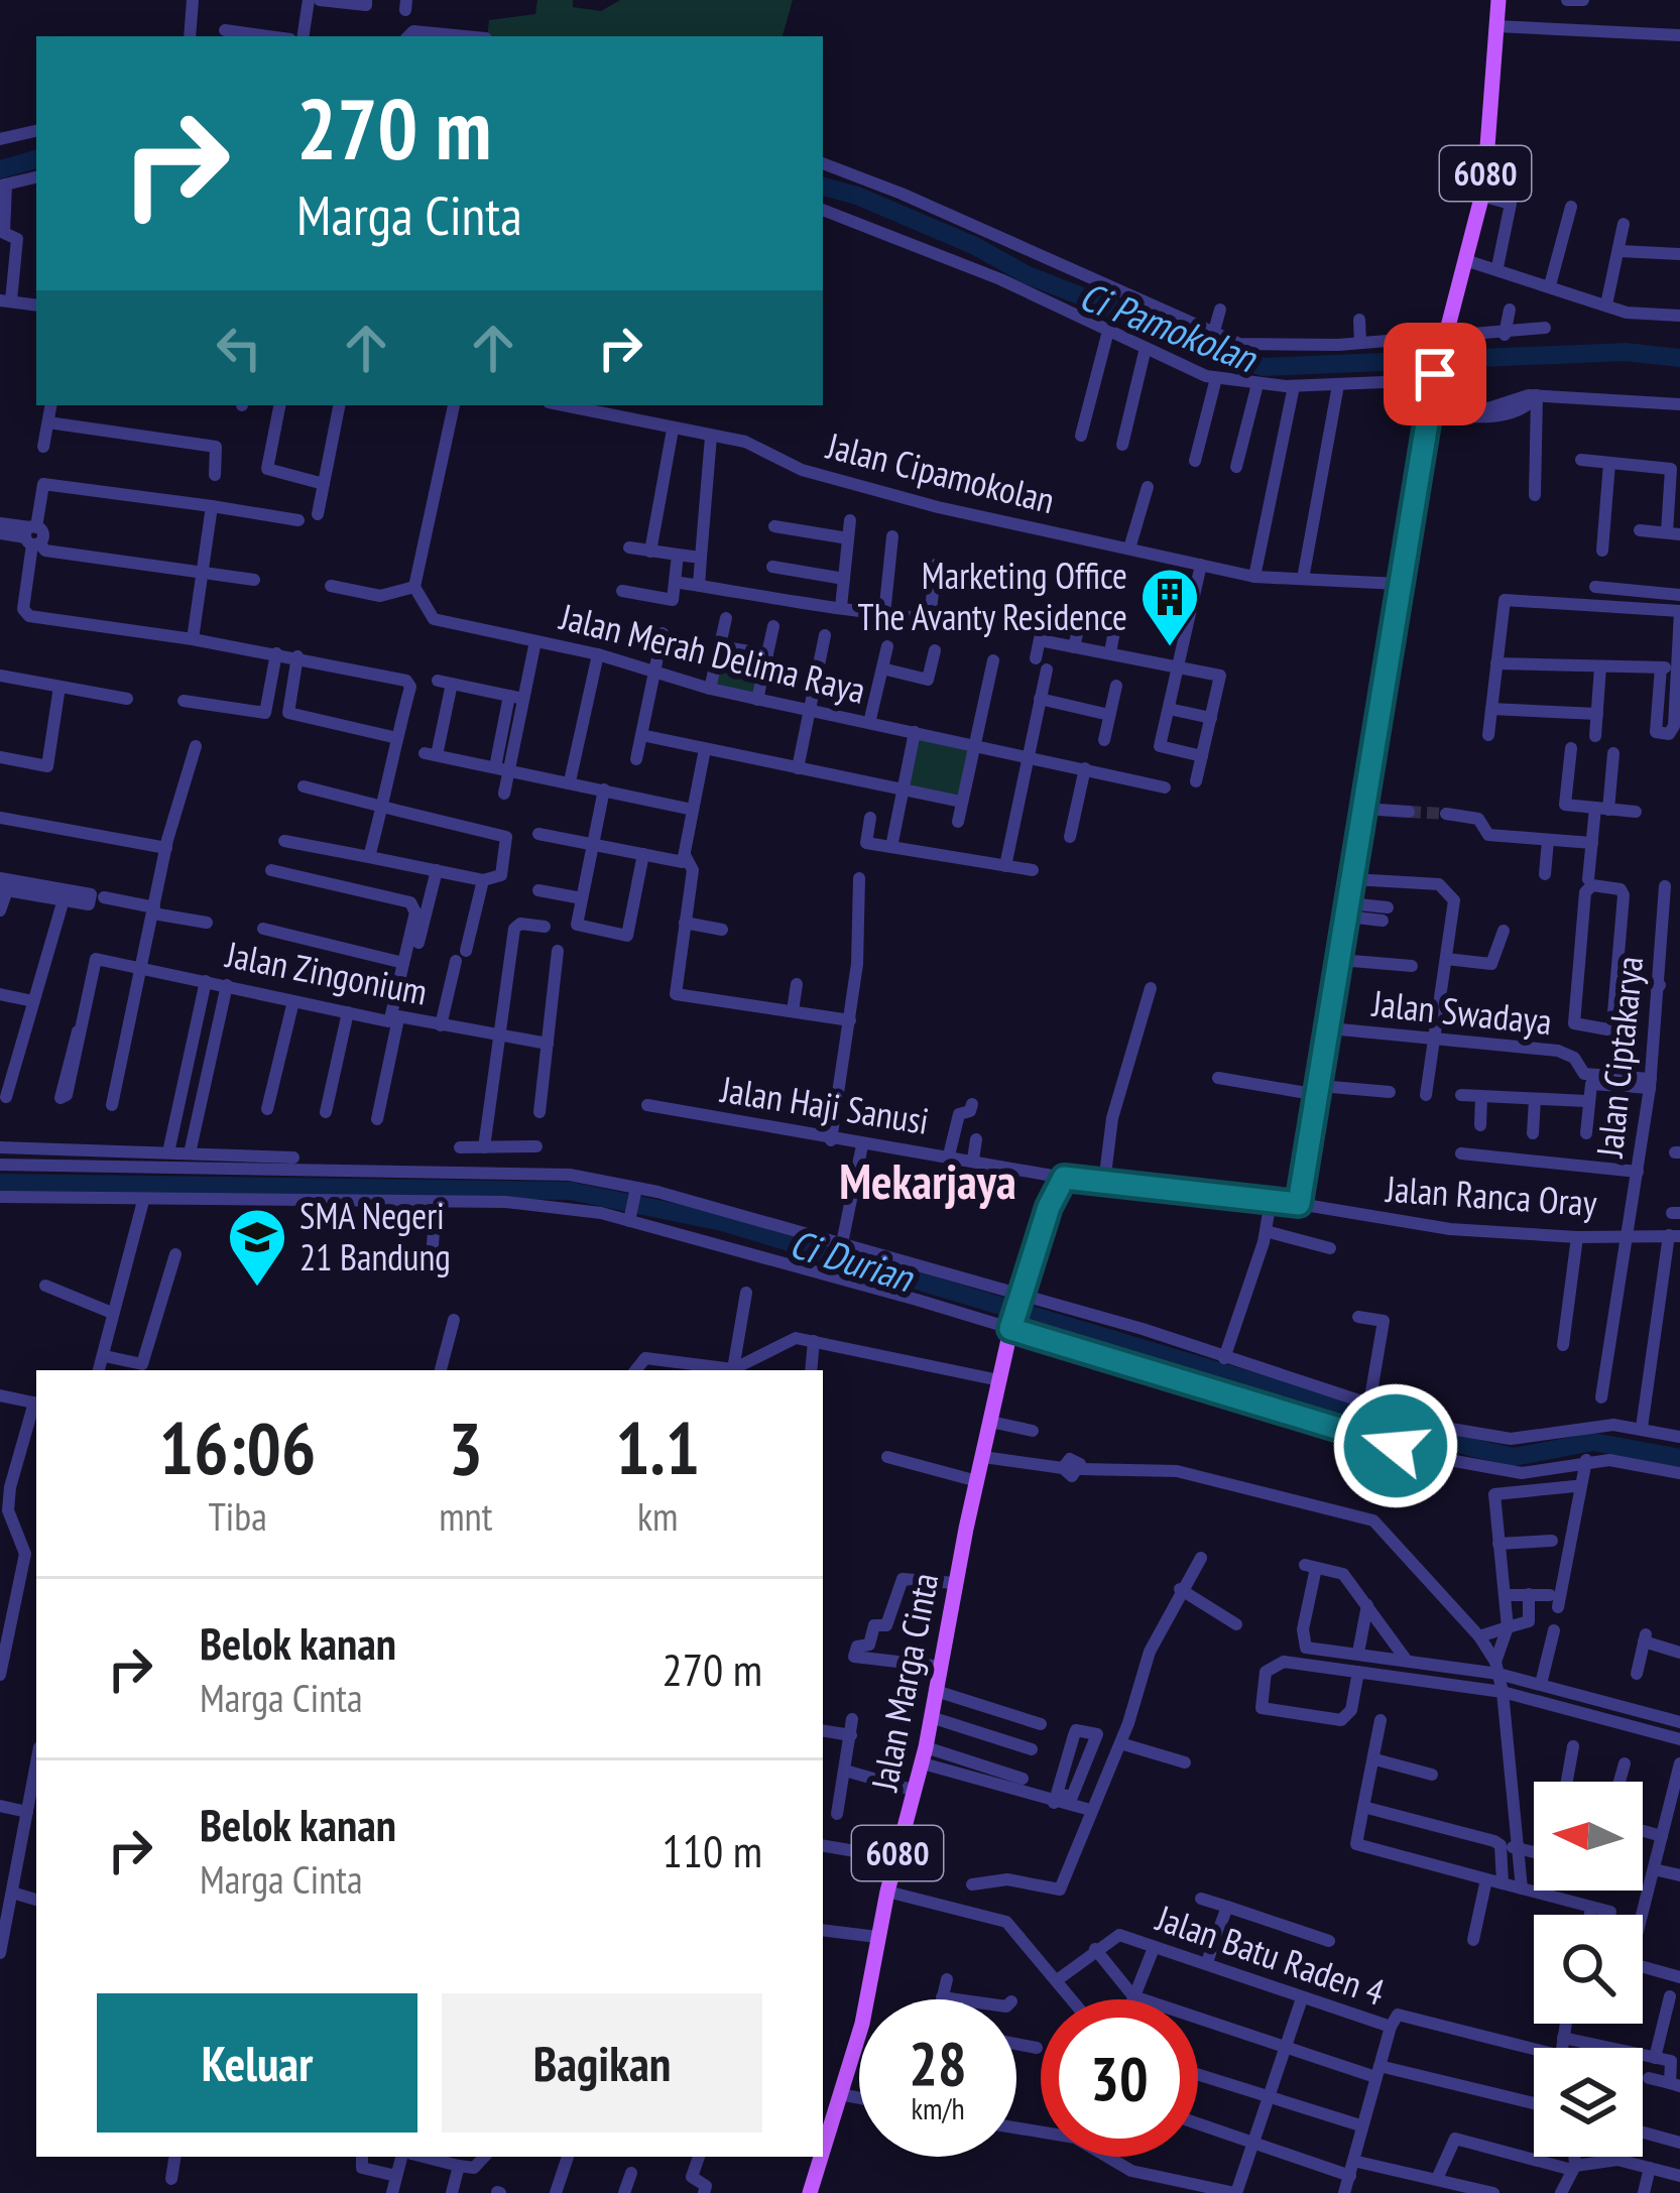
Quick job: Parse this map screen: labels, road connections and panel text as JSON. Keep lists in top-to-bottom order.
{
  "streets": {
    "main road": ["6080", "Jalan Marga Cinta"],
    "street": [
      "Jalan Cipamokolan",
      "Jalan Merah Delima Raya",
      "Jalan Zingonium",
      "Jalan Swadaya",
      "Jalan Ciptakarya",
      "Jalan Haji Sanusi",
      "Jalan Ranca Oray",
      "Jalan Batu Raden 4"
    ]
  },
  "crossings": [
    ["6080", "Jalan Cipamokolan"],
    ["6080", "Jalan Swadaya"],
    ["6080", "Jalan Haji Sanusi"],
    ["6080", "Jalan Ranca Oray"],
    ["6080", "Jalan Marga Cinta"],
    ["Jalan Swadaya", "Jalan Ciptakarya"],
    ["Jalan Ciptakarya", "Jalan Ranca Oray"]
  ],
  "districts": ["Mekarjaya"],
  "water": ["Ci Pamokolan", "Ci Durian"],
  "places": {
    "building": ["Marketing Office The Avanty Residence"],
    "school or university": ["SMA Negeri 21 Bandung"]
  },
  "north": "left",
  "page": {
    "turn": ["270 m", "Marga Cinta"],
    "eta": [
      "16:06",
      "Tiba",
      "3",
      "mnt",
      "1.1",
      "km"
    ],
    "list": [
      {
        "name": "Belok kanan",
        "note": "Marga Cinta",
        "value": "270 m"
      },
      {
        "name": "Belok kanan",
        "note": "Marga Cinta",
        "value": "110 m"
      }
    ],
    "buttons": ["Keluar", "Bagikan"],
    "speed": "28 km/h",
    "limit": "30"
  }
}
